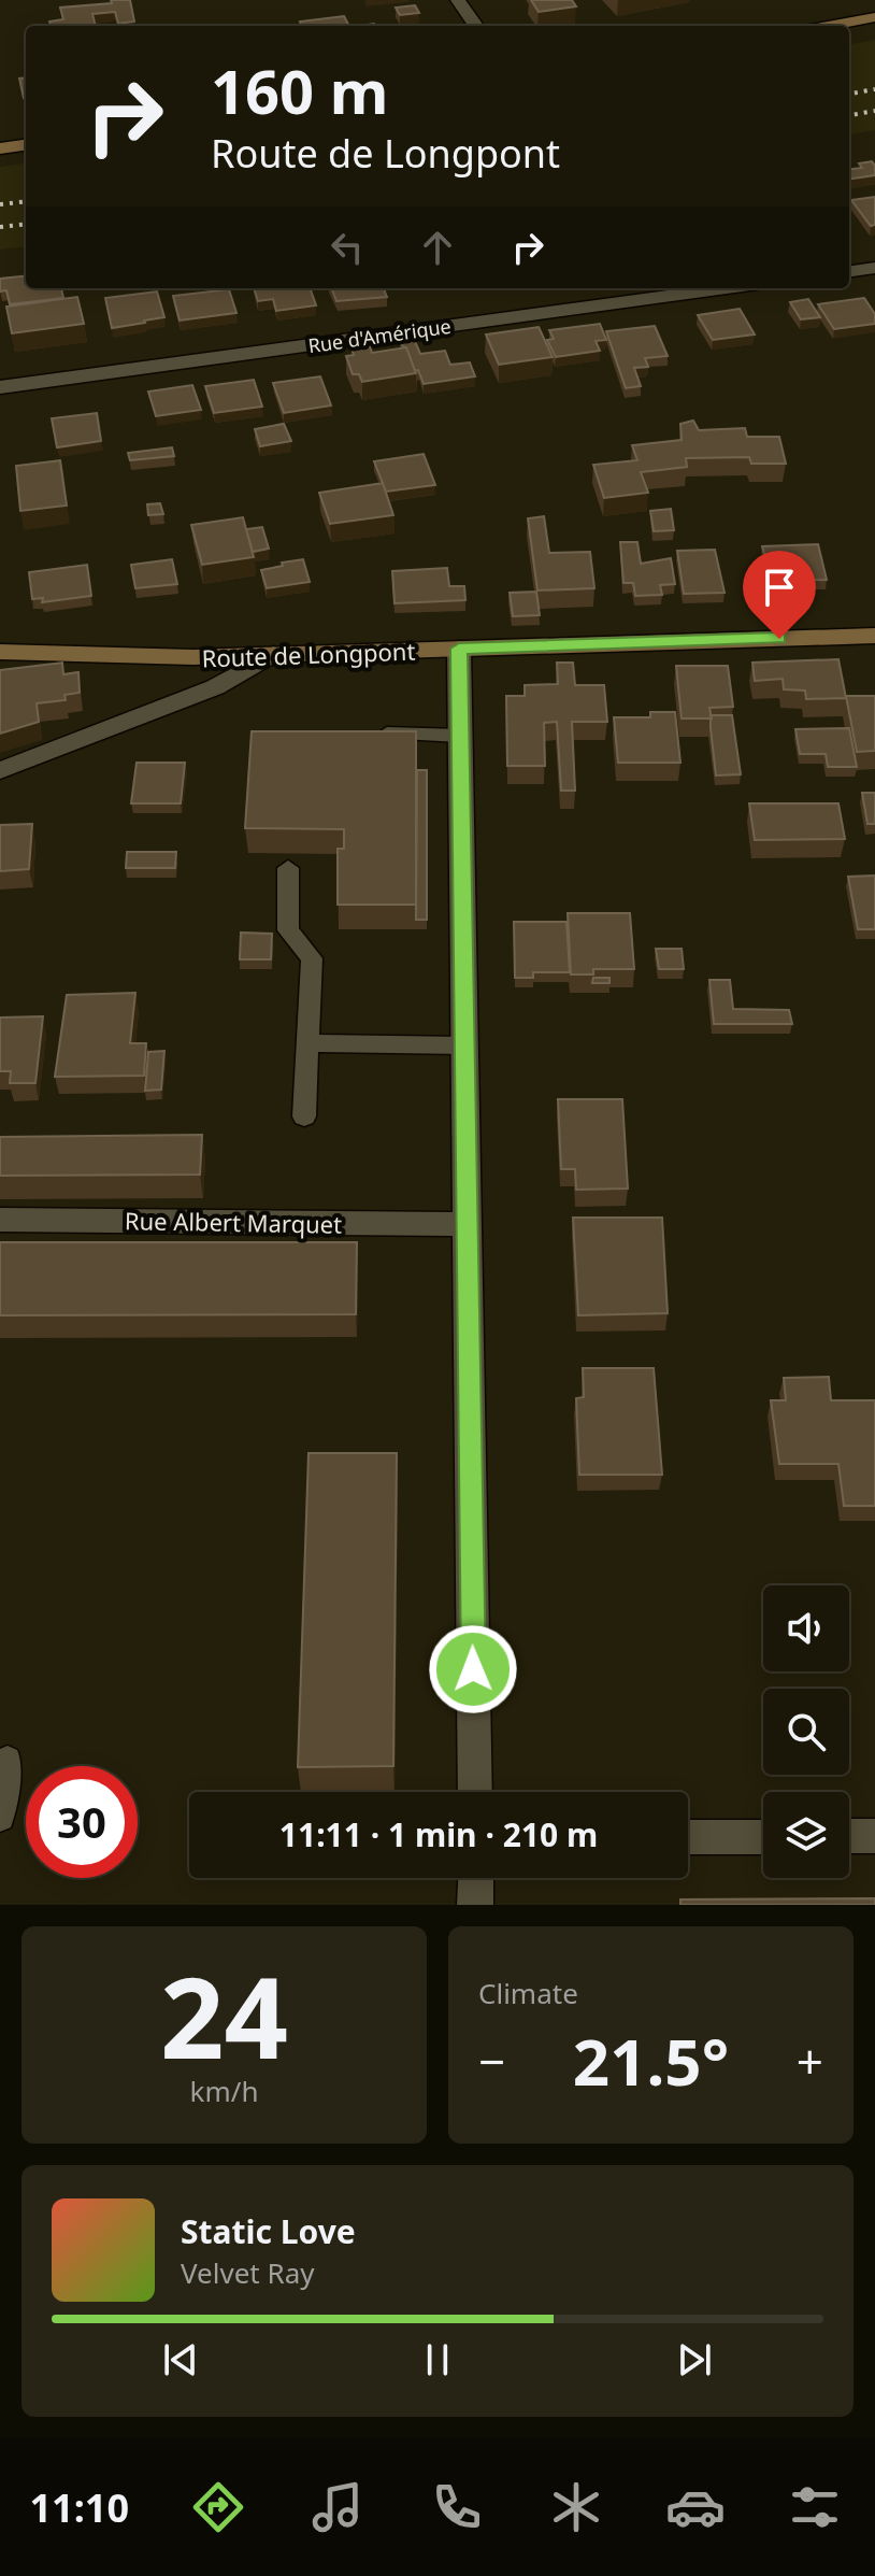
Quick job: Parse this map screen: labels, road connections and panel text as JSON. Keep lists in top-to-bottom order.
{
  "streets": {
    "main road": ["Route de Longpont"],
    "street": ["Rue d'Amérique", "Rue Albert Marquet"]
  },
  "page": {
    "turn": ["160 m", "Route de Longpont"],
    "limit": "30",
    "trip": "11:11 · 1 min · 210 m",
    "tile": [
      ["24", "km/h"],
      "Climate"
    ],
    "heat": ["−", "21.5°", "+"],
    "song": ["Static Love", "Velvet Ray"],
    "tabs": "11:10"
  }
}
